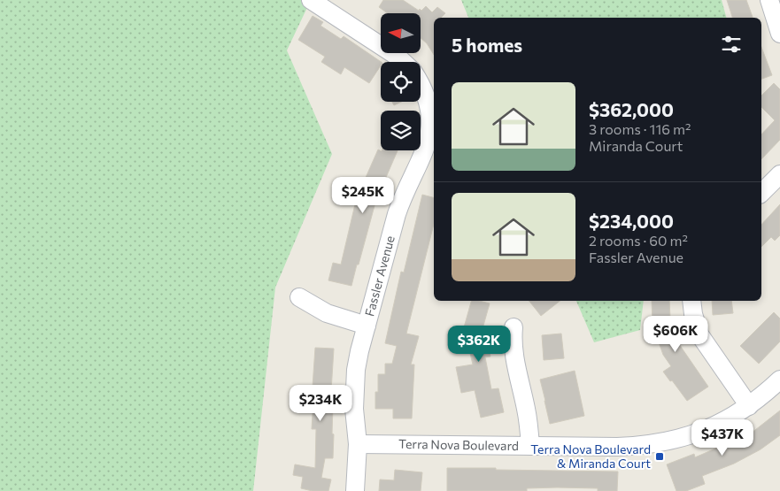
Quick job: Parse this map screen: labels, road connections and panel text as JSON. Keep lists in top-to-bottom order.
{
  "streets": {
    "street": ["Fassler Avenue", "Terra Nova Boulevard"]
  },
  "crossings": [
    ["Fassler Avenue", "Terra Nova Boulevard"]
  ],
  "places": {
    "transit": ["Terra Nova Boulevard & Miranda Court"]
  },
  "north": "left",
  "page": {
    "heading": "5 homes",
    "list": [
      {
        "name": "$362,000",
        "note": "3 rooms · 116 m² · Miranda Court"
      },
      {
        "name": "$234,000",
        "note": "2 rooms · 60 m² · Fassler Avenue"
      }
    ],
    "price": [
      "$245K",
      "$606K",
      "$362K",
      "$234K",
      "$437K"
    ]
  }
}
